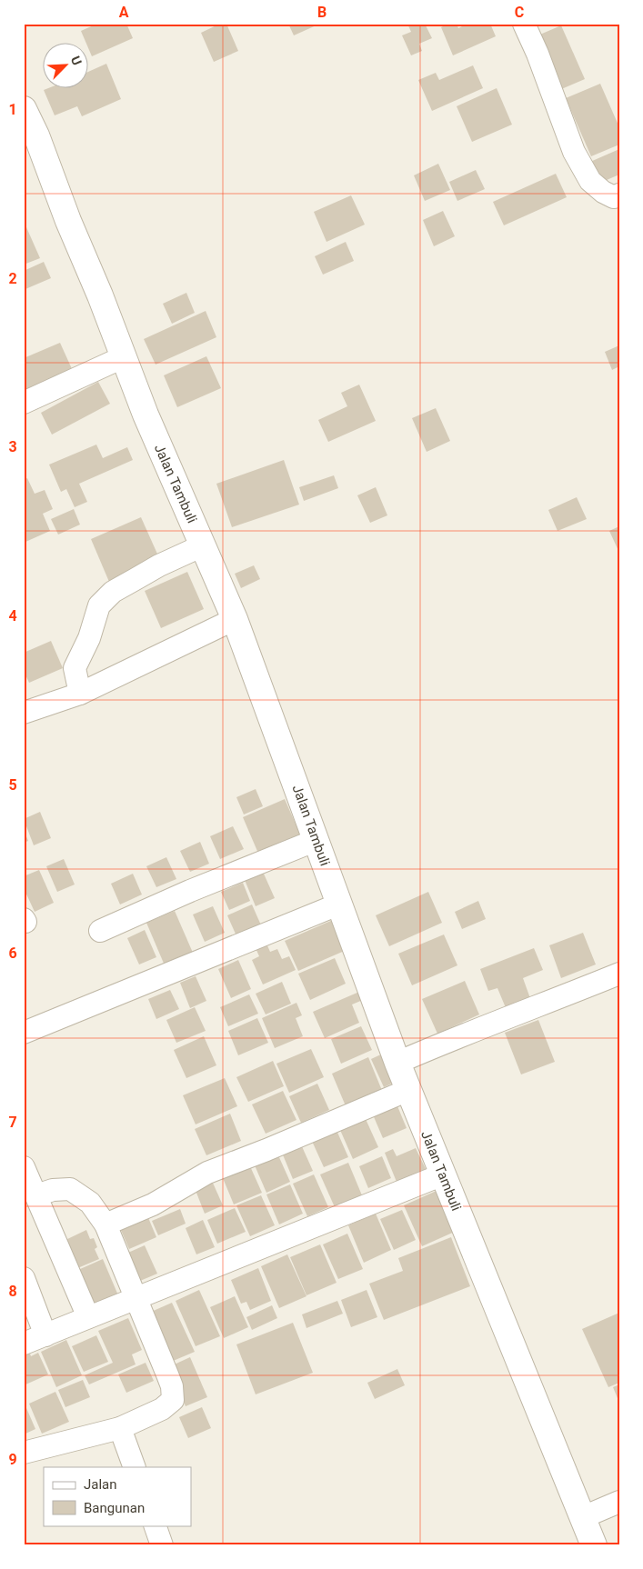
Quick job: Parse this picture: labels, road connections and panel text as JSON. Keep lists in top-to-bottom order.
{
  "streets": {
    "street": ["Jalan Tambuli"]
  },
  "legend": ["Jalan", "Bangunan"],
  "north": "top right",
  "grid": {
    "columns": ["A", "B", "C"],
    "rows": [
      "1",
      "2",
      "3",
      "4",
      "5",
      "6",
      "7",
      "8",
      "9"
    ]
  }
}
